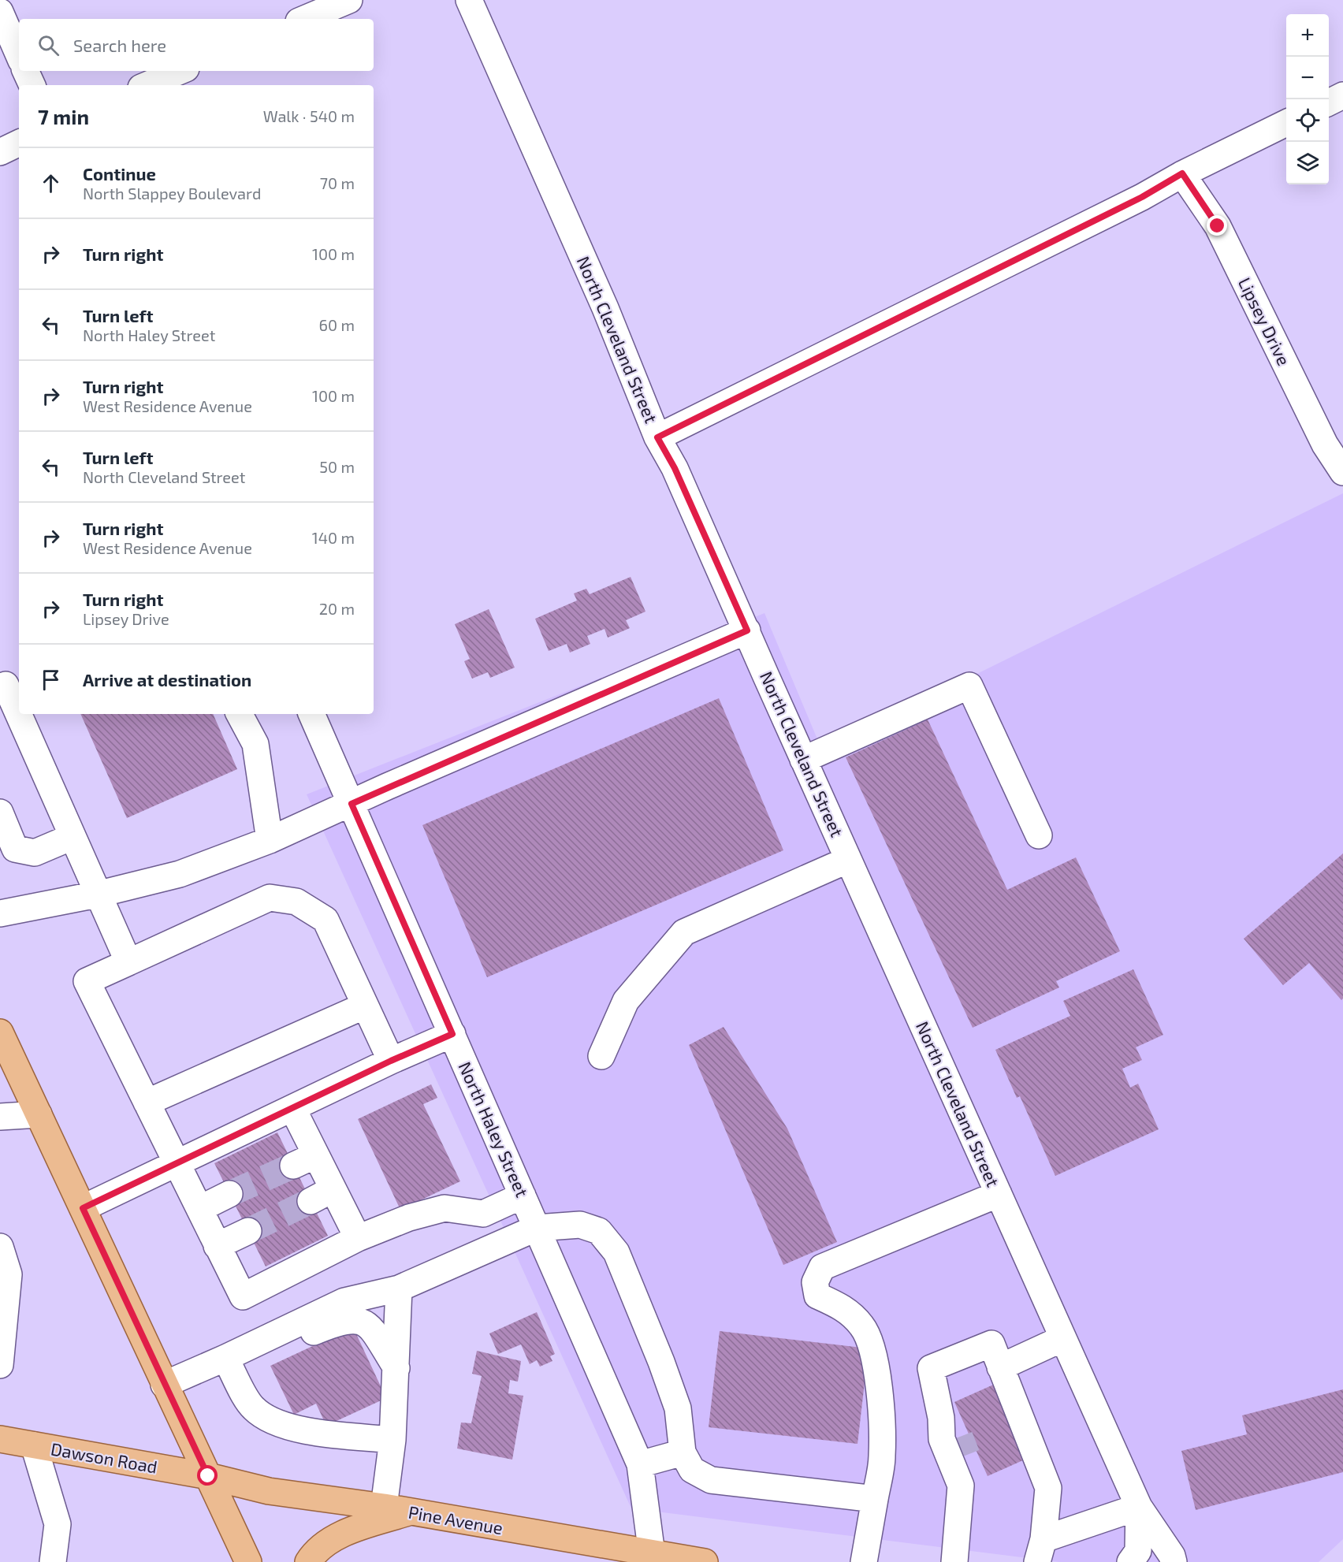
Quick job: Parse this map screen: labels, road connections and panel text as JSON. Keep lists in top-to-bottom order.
{
  "streets": {
    "main road": ["Dawson Road", "Pine Avenue"],
    "street": ["Lipsey Drive", "North Cleveland Street", "North Haley Street"]
  },
  "crossings": [
    ["North Haley Street", "Pine Avenue"],
    ["Dawson Road", "Pine Avenue"]
  ],
  "page": {
    "map_buttons": ["+", "−"],
    "search": "Search here",
    "heading": ["7 min", "Walk · 540 m"],
    "list": [
      ["Continue", "North Slappey Boulevard", "70 m"],
      ["Turn right", "100 m"],
      ["Turn left", "North Haley Street", "60 m"],
      ["Turn right", "West Residence Avenue", "100 m"],
      ["Turn left", "North Cleveland Street", "50 m"],
      ["Turn right", "West Residence Avenue", "140 m"],
      ["Turn right", "Lipsey Drive", "20 m"],
      "Arrive at destination"
    ]
  }
}
